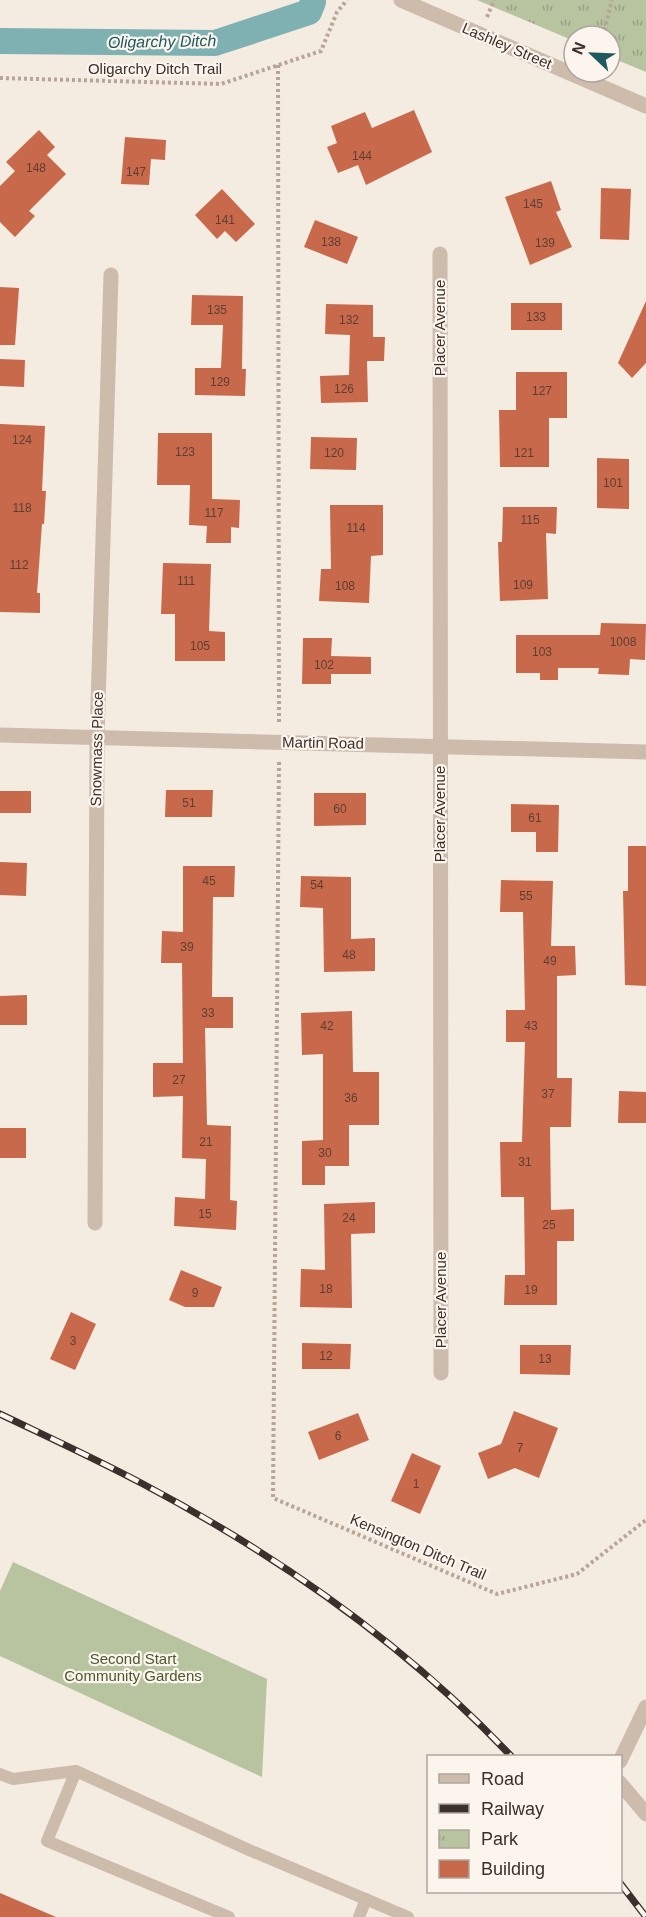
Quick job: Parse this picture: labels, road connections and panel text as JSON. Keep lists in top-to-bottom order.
{
  "streets": {
    "street": [
      "Lashley Street",
      "Placer Avenue",
      "Martin Road",
      "Snowmass Place"
    ],
    "path": ["Oligarchy Ditch Trail", "Kensington Ditch Trail"]
  },
  "crossings": [
    ["Placer Avenue", "Martin Road"],
    ["Martin Road", "Snowmass Place"],
    ["Martin Road", "Kensington Ditch Trail"]
  ],
  "water": ["Oligarchy Ditch"],
  "parks": ["Second Start Community Gardens"],
  "house_numbers": [
    "144",
    "148",
    "147",
    "145",
    "141",
    "138",
    "139",
    "135",
    "133",
    "132",
    "129",
    "126",
    "127",
    "124",
    "123",
    "120",
    "121",
    "101",
    "118",
    "117",
    "115",
    "114",
    "112",
    "111",
    "109",
    "108",
    "1008",
    "105",
    "103",
    "102",
    "51",
    "60",
    "61",
    "45",
    "54",
    "55",
    "39",
    "48",
    "49",
    "33",
    "42",
    "43",
    "27",
    "37",
    "36",
    "21",
    "30",
    "31",
    "15",
    "24",
    "25",
    "18",
    "19",
    "9",
    "3",
    "12",
    "13",
    "6",
    "7",
    "1"
  ],
  "legend": [
    "Road",
    "Railway",
    "Park",
    "Building"
  ],
  "north": "top left"
}
